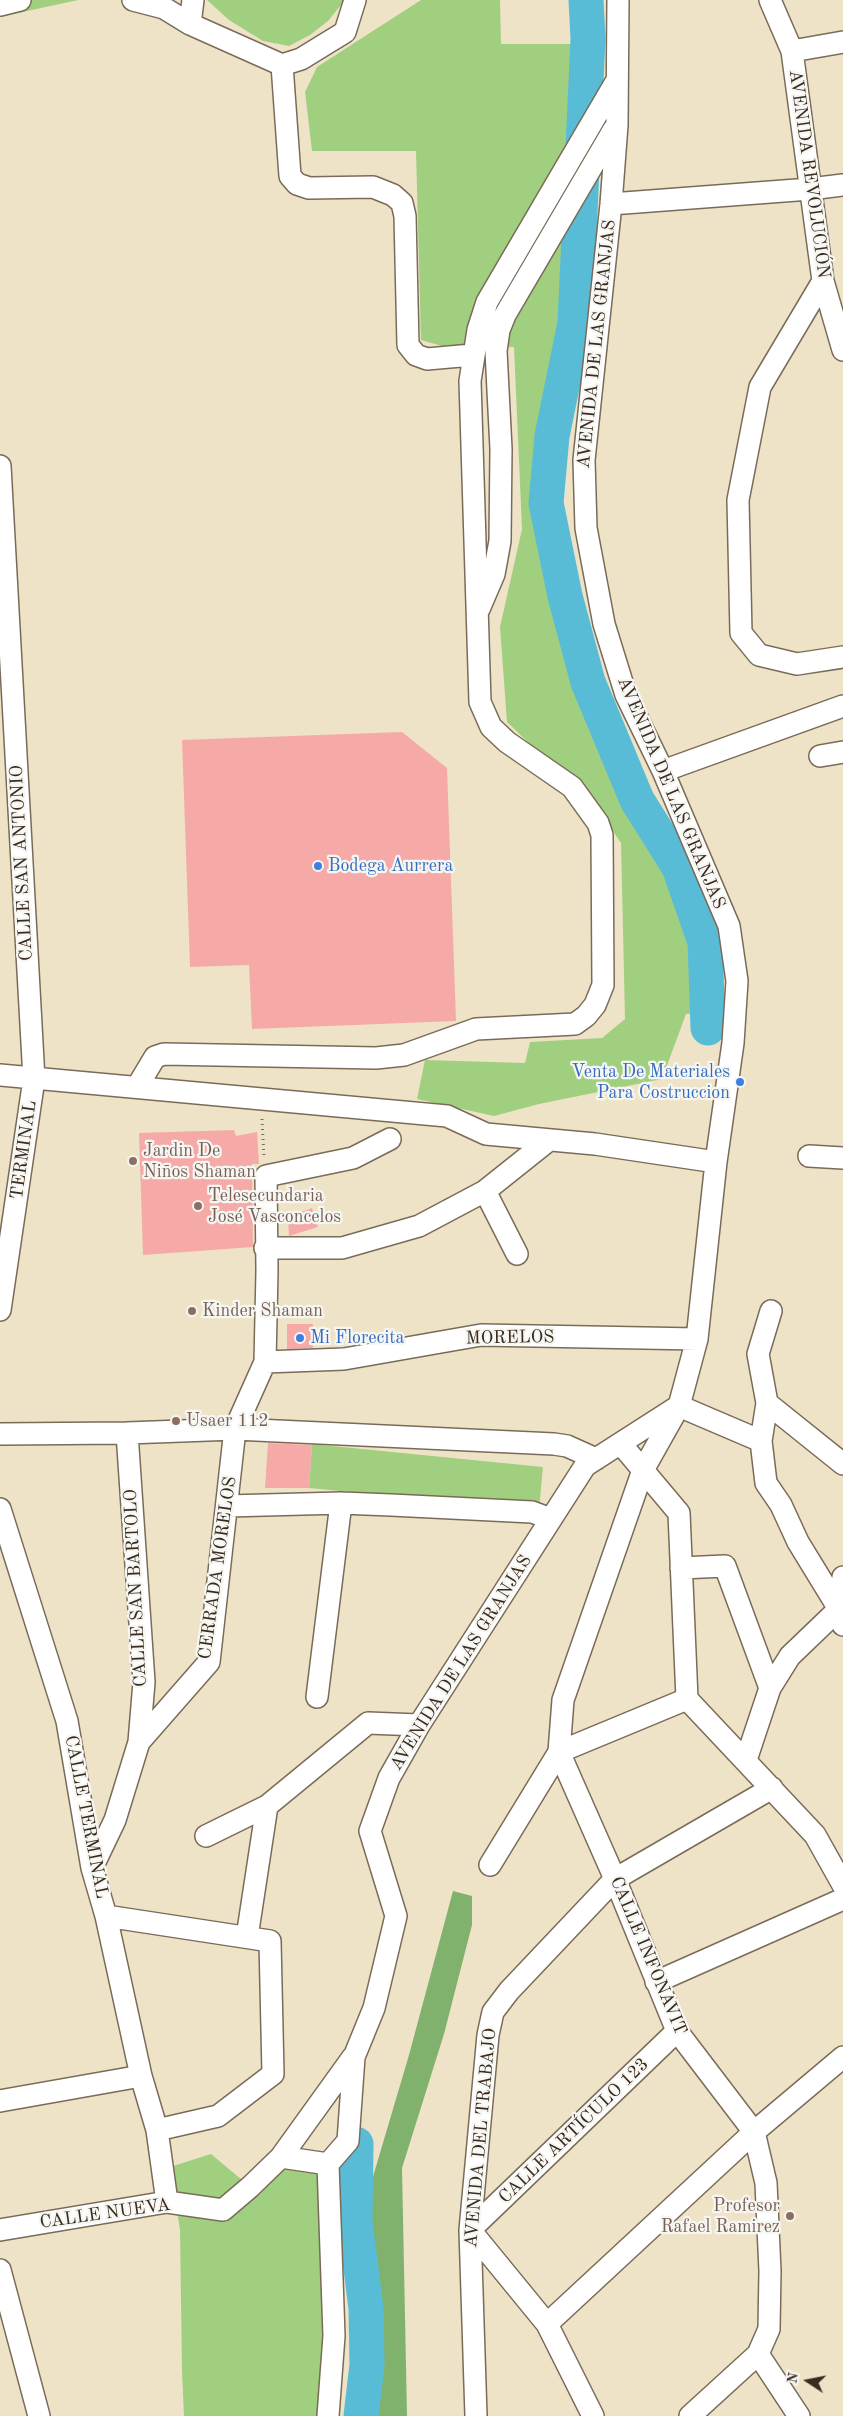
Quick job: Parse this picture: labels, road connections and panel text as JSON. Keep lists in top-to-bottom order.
{
  "streets": {
    "street": [
      "AVENIDA REVOLUCIÓN",
      "AVENIDA DE LAS GRANJAS",
      "CALLE SAN ANTONIO",
      "TERMINAL",
      "MORELOS",
      "CERRADA MORELOS",
      "CALLE SAN BARTOLO",
      "CALLE TERMINAL",
      "CALLE INFONAVIT",
      "CALLE ARTÍCULO 123",
      "AVENIDA DEL TRABAJO",
      "CALLE NUEVA"
    ]
  },
  "crossings": [
    ["AVENIDA DE LAS GRANJAS", "MORELOS"],
    ["AVENIDA DE LAS GRANJAS", "CALLE INFONAVIT"],
    ["AVENIDA DE LAS GRANJAS", "CALLE NUEVA"],
    ["CALLE SAN ANTONIO", "TERMINAL"],
    ["MORELOS", "CERRADA MORELOS"],
    ["CERRADA MORELOS", "CALLE SAN BARTOLO"],
    ["CALLE INFONAVIT", "CALLE ARTÍCULO 123"],
    ["CALLE INFONAVIT", "AVENIDA DEL TRABAJO"],
    ["CALLE ARTÍCULO 123", "AVENIDA DEL TRABAJO"]
  ],
  "places": [
    "Bodega Aurrera",
    "Venta De Materiales Para Costruccion",
    "Jardin De Niños Shaman",
    "Telesecundaria José Vasconcelos",
    "Kinder Shaman",
    "Mi Florecita",
    "Usaer 112",
    "Profesor Rafael Ramirez"
  ],
  "north": "left"
}
